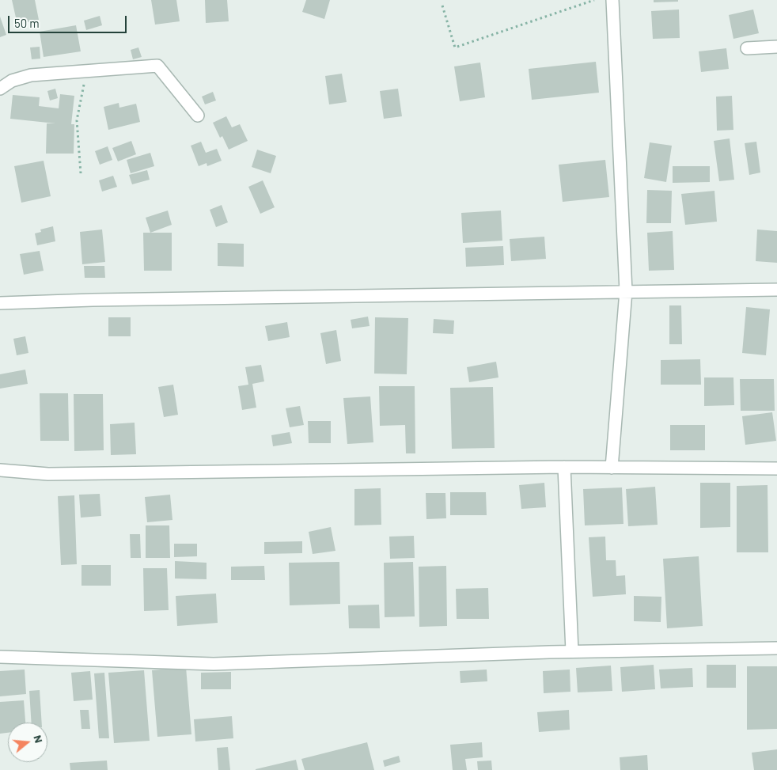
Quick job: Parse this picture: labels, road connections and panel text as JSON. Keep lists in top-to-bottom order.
{
  "scale_bar": "50 m",
  "north": "right"
}
